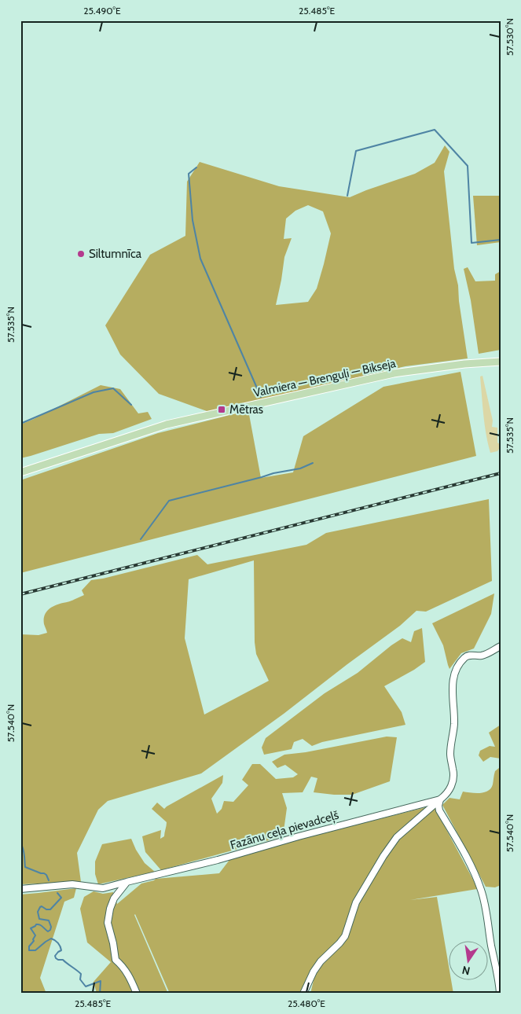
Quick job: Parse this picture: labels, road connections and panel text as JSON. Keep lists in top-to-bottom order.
{
  "streets": {
    "main road": ["Valmiera — Brenguļi — Bikseja"],
    "street": ["Fazānu ceļa pievadceļš"]
  },
  "places": {
    "other": ["Siltumnīca"],
    "transit": ["Mētras"]
  },
  "north": "bottom",
  "coordinates": [
    "25.490°E",
    "25.485°E",
    "57.530°N",
    "57.535°N",
    "57.540°N",
    "25.480°E"
  ]
}
